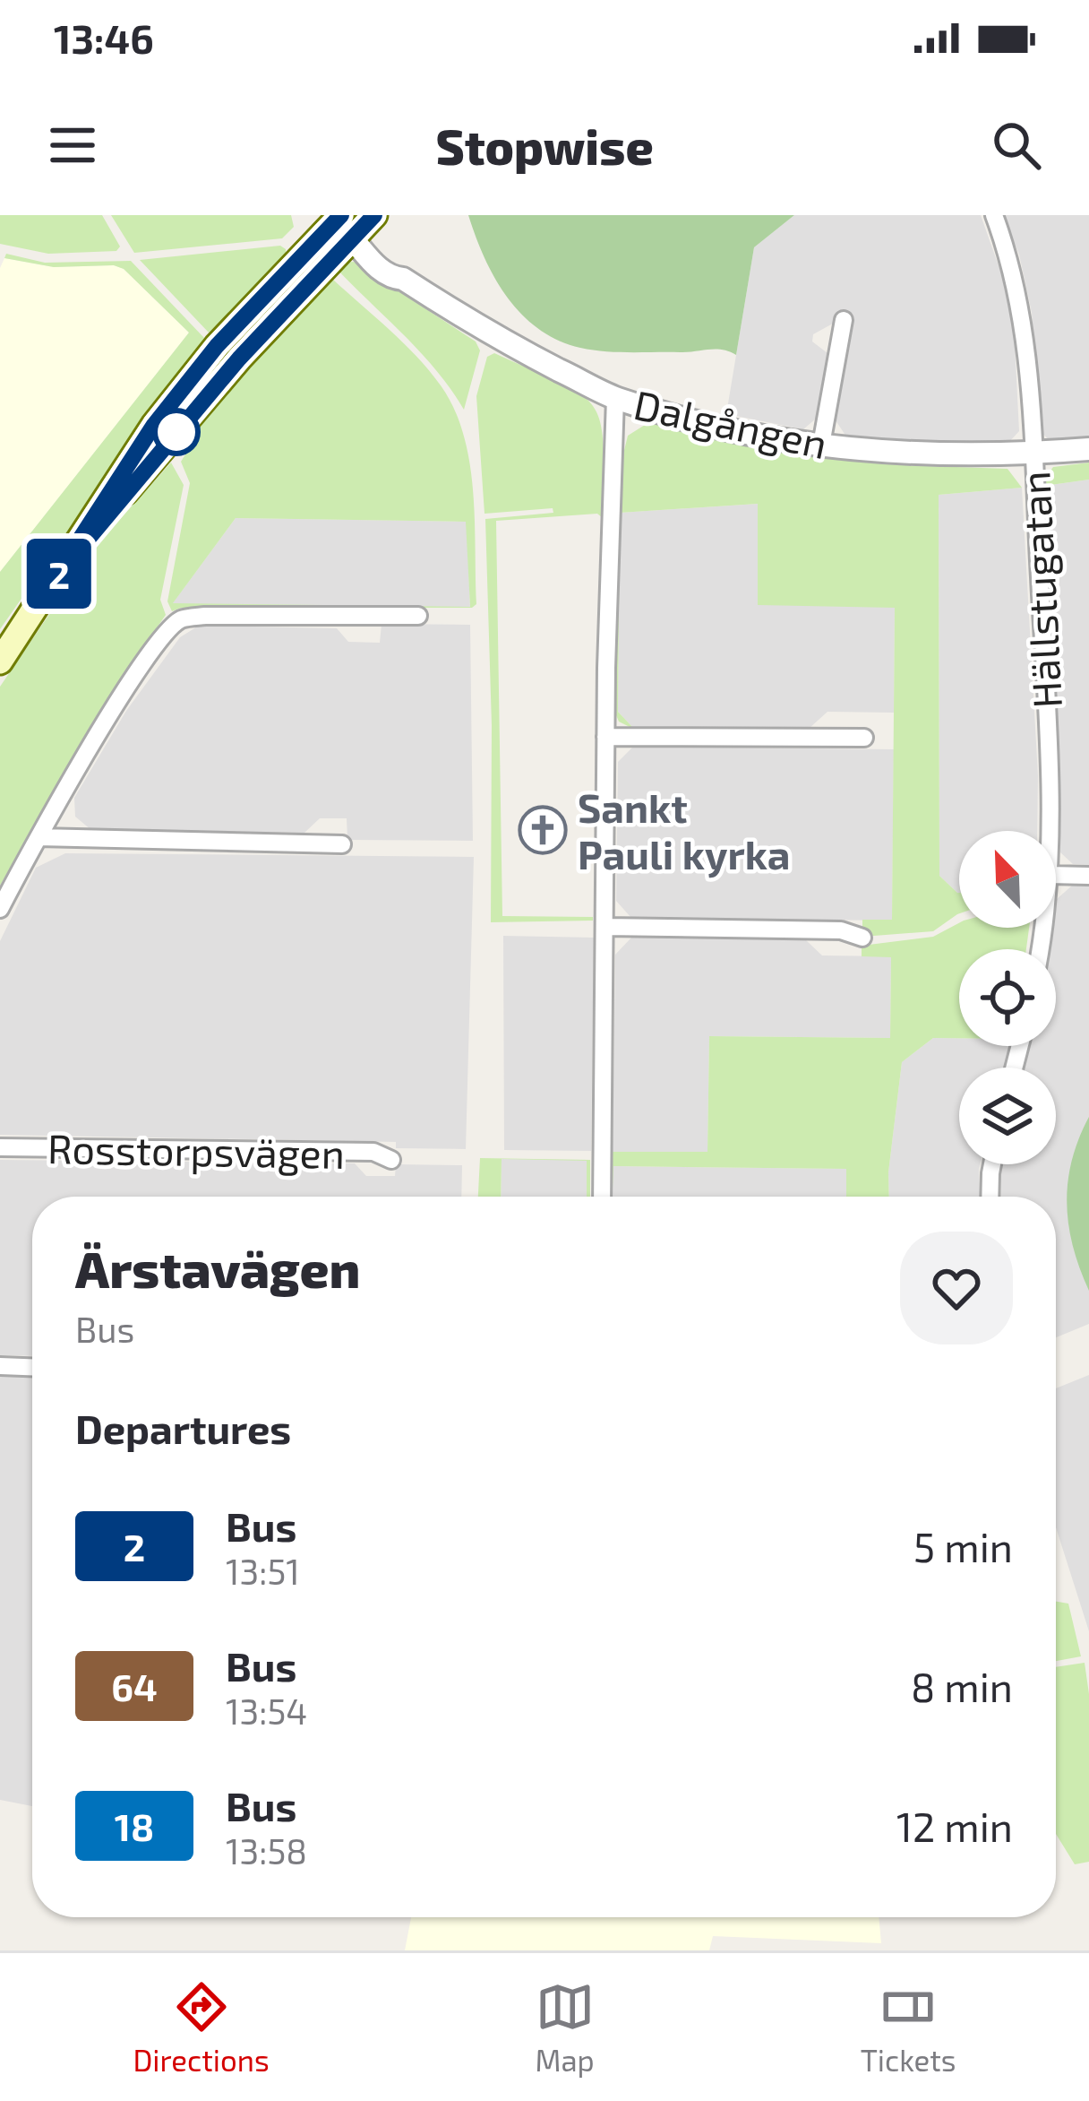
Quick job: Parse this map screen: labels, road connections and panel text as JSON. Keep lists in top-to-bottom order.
{
  "streets": {
    "street": ["Dalgången", "Hällstugatan", "Rosstorpsvägen"]
  },
  "crossings": [
    ["Dalgången", "Hällstugatan"]
  ],
  "places": {
    "church": ["Sankt Pauli kyrka"]
  },
  "lines": ["bus line 2"],
  "north": "top left",
  "page": {
    "status": "13:46",
    "header": "Stopwise",
    "on_map": "2",
    "heading": [
      ["Ärstavägen", "Bus"],
      "Departures"
    ],
    "list": [
      {
        "mark": "2",
        "name": "Bus",
        "note": "13:51",
        "value": "5 min"
      },
      {
        "mark": "64",
        "name": "Bus",
        "note": "13:54",
        "value": "8 min"
      },
      {
        "mark": "18",
        "name": "Bus",
        "note": "13:58",
        "value": "12 min"
      }
    ],
    "tabs": ["Directions", "Map", "Tickets"]
  }
}
